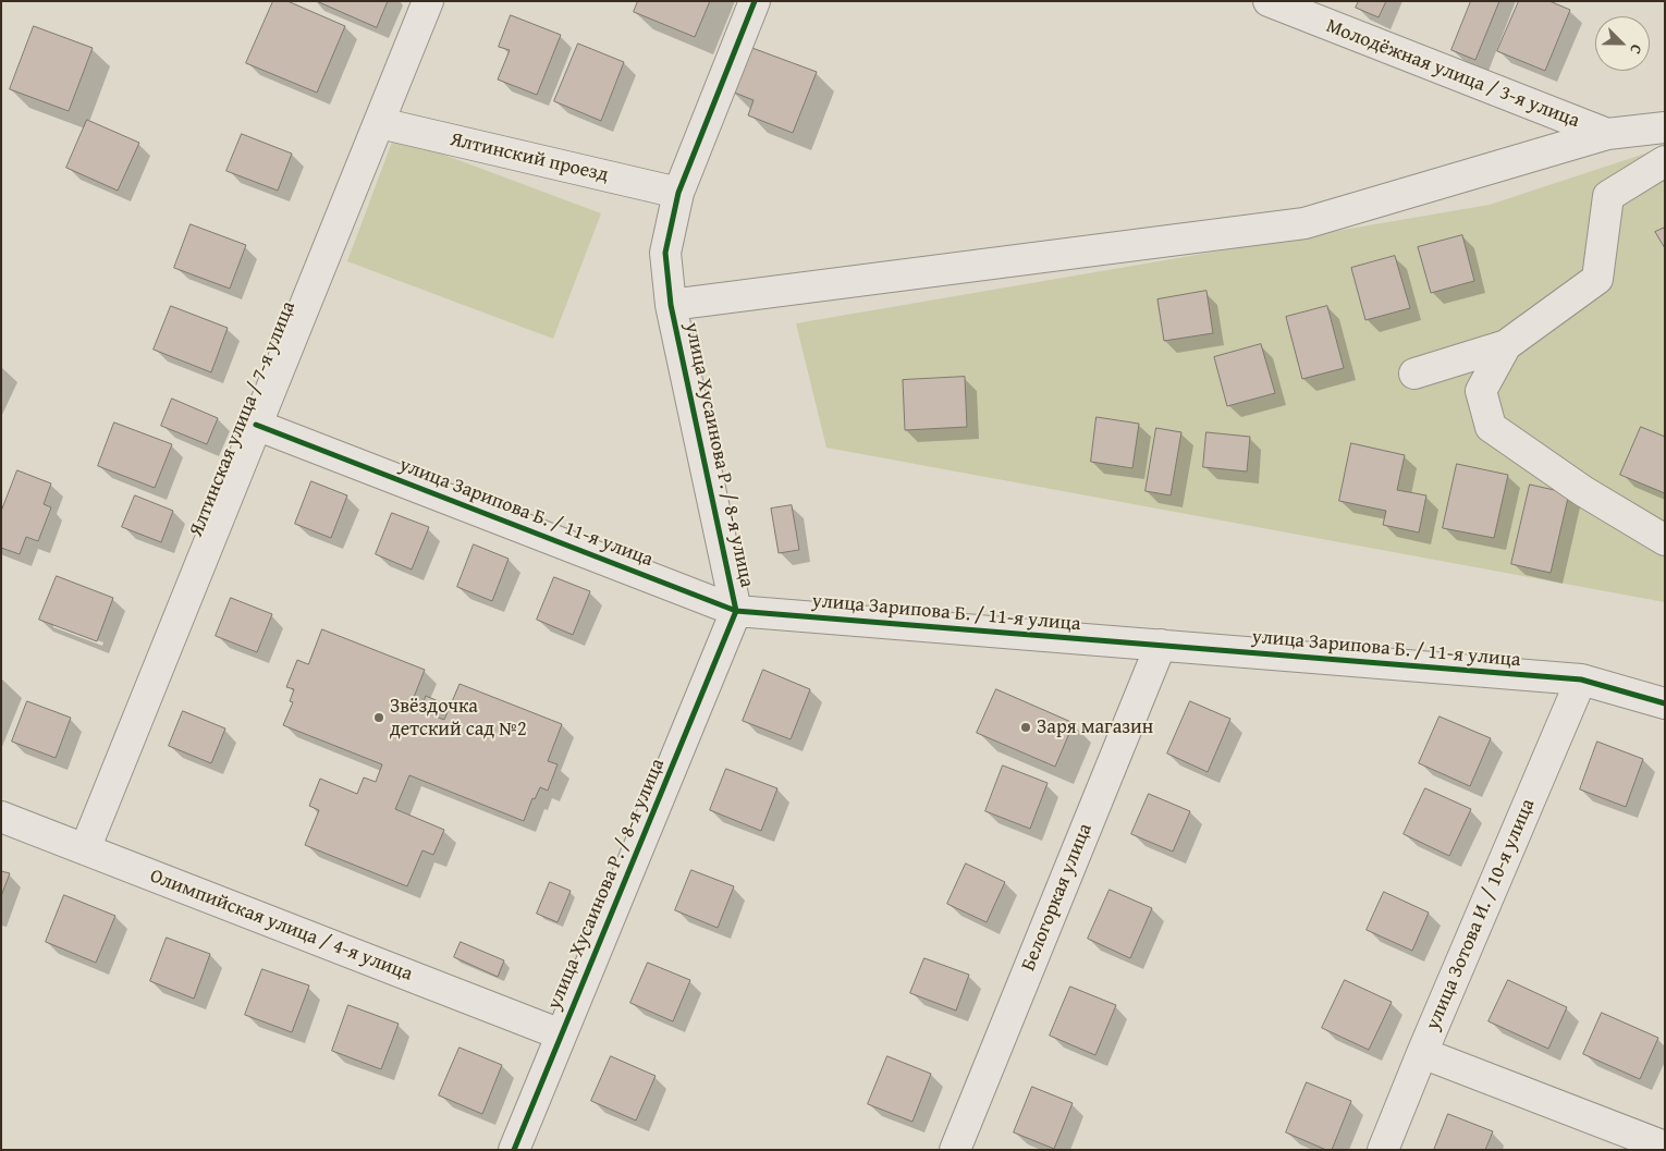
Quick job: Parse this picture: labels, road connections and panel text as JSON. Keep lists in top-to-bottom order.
{
  "streets": {
    "street": [
      "Молодёжная улица / 3-я улица",
      "Ялтинский проезд",
      "Ялтинская улица / 7-я улица",
      "улица Хусаинова Р. / 8-я улица",
      "улица Зарипова Б. / 11-я улица",
      "Белогоркая улица",
      "улица Зотова И. / 10-я улица",
      "Олимпийская улица / 4-я улица"
    ]
  },
  "crossings": [
    ["Ялтинский проезд", "Ялтинская улица / 7-я улица"],
    ["Ялтинский проезд", "улица Хусаинова Р. / 8-я улица"],
    ["Ялтинская улица / 7-я улица", "улица Зарипова Б. / 11-я улица"],
    ["Ялтинская улица / 7-я улица", "Олимпийская улица / 4-я улица"],
    ["улица Хусаинова Р. / 8-я улица", "улица Зарипова Б. / 11-я улица"],
    ["улица Хусаинова Р. / 8-я улица", "Олимпийская улица / 4-я улица"],
    ["улица Зарипова Б. / 11-я улица", "Белогоркая улица"],
    ["улица Зарипова Б. / 11-я улица", "улица Зотова И. / 10-я улица"]
  ],
  "places": ["Звёздочка детский сад №2", "Заря магазин"],
  "north": "bottom right"
}
